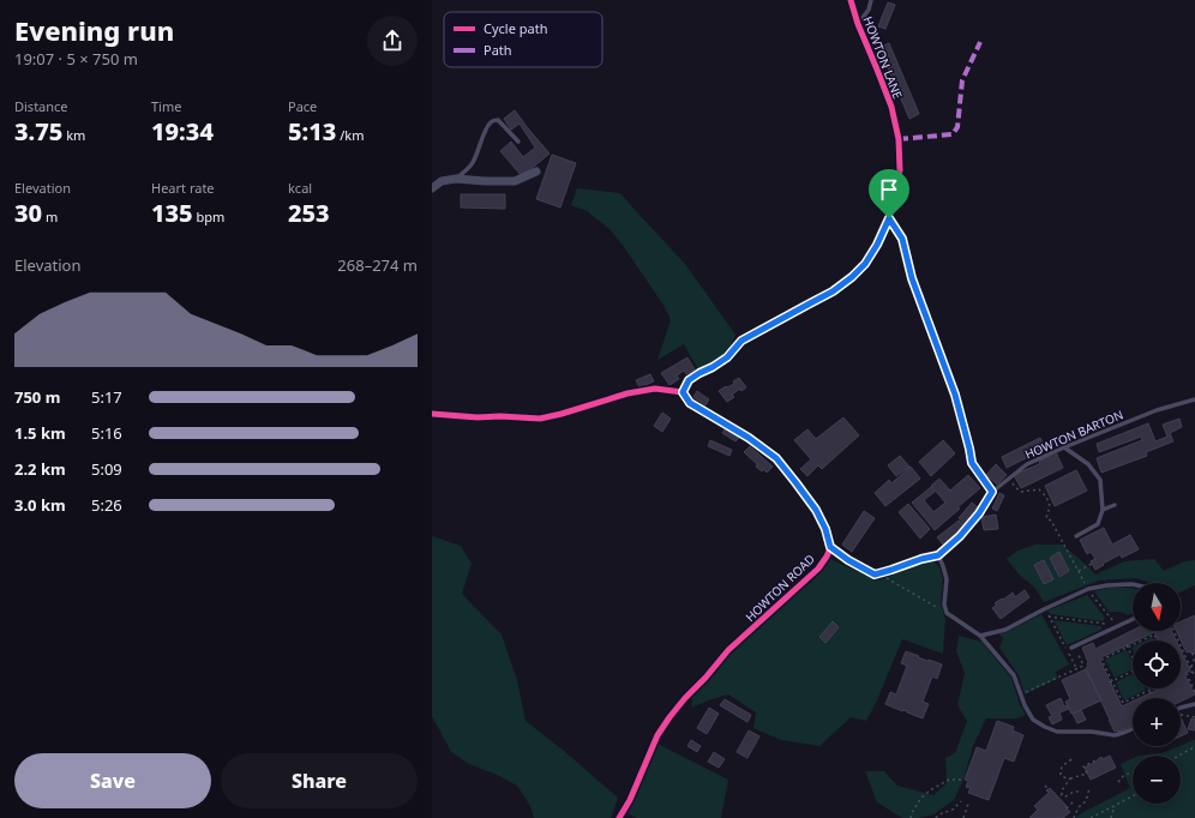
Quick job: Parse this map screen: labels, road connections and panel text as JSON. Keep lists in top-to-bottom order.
{
  "streets": {
    "street": ["HOWTON LANE", "HOWTON ROAD"],
    "lane": ["HOWTON BARTON"]
  },
  "legend": ["Cycle path", "Path"],
  "north": "bottom",
  "page": {
    "heading": ["Evening run", "19:07 · 5 × 750 m"],
    "stats": [
      ["Distance", "3.75 km"],
      ["Time", "19:34"],
      ["Pace", "5:13 /km"],
      ["Elevation", "30 m"],
      ["Heart rate", "135 bpm"],
      ["kcal", "253"]
    ],
    "chart": ["Elevation", "268–274 m"],
    "list": [
      {
        "name": "750 m",
        "note": "5:17"
      },
      {
        "name": "1.5 km",
        "note": "5:16"
      },
      {
        "name": "2.2 km",
        "note": "5:09"
      },
      {
        "name": "3.0 km",
        "note": "5:26"
      }
    ],
    "map_buttons": ["+", "−"],
    "buttons": ["Save", "Share"]
  }
}
